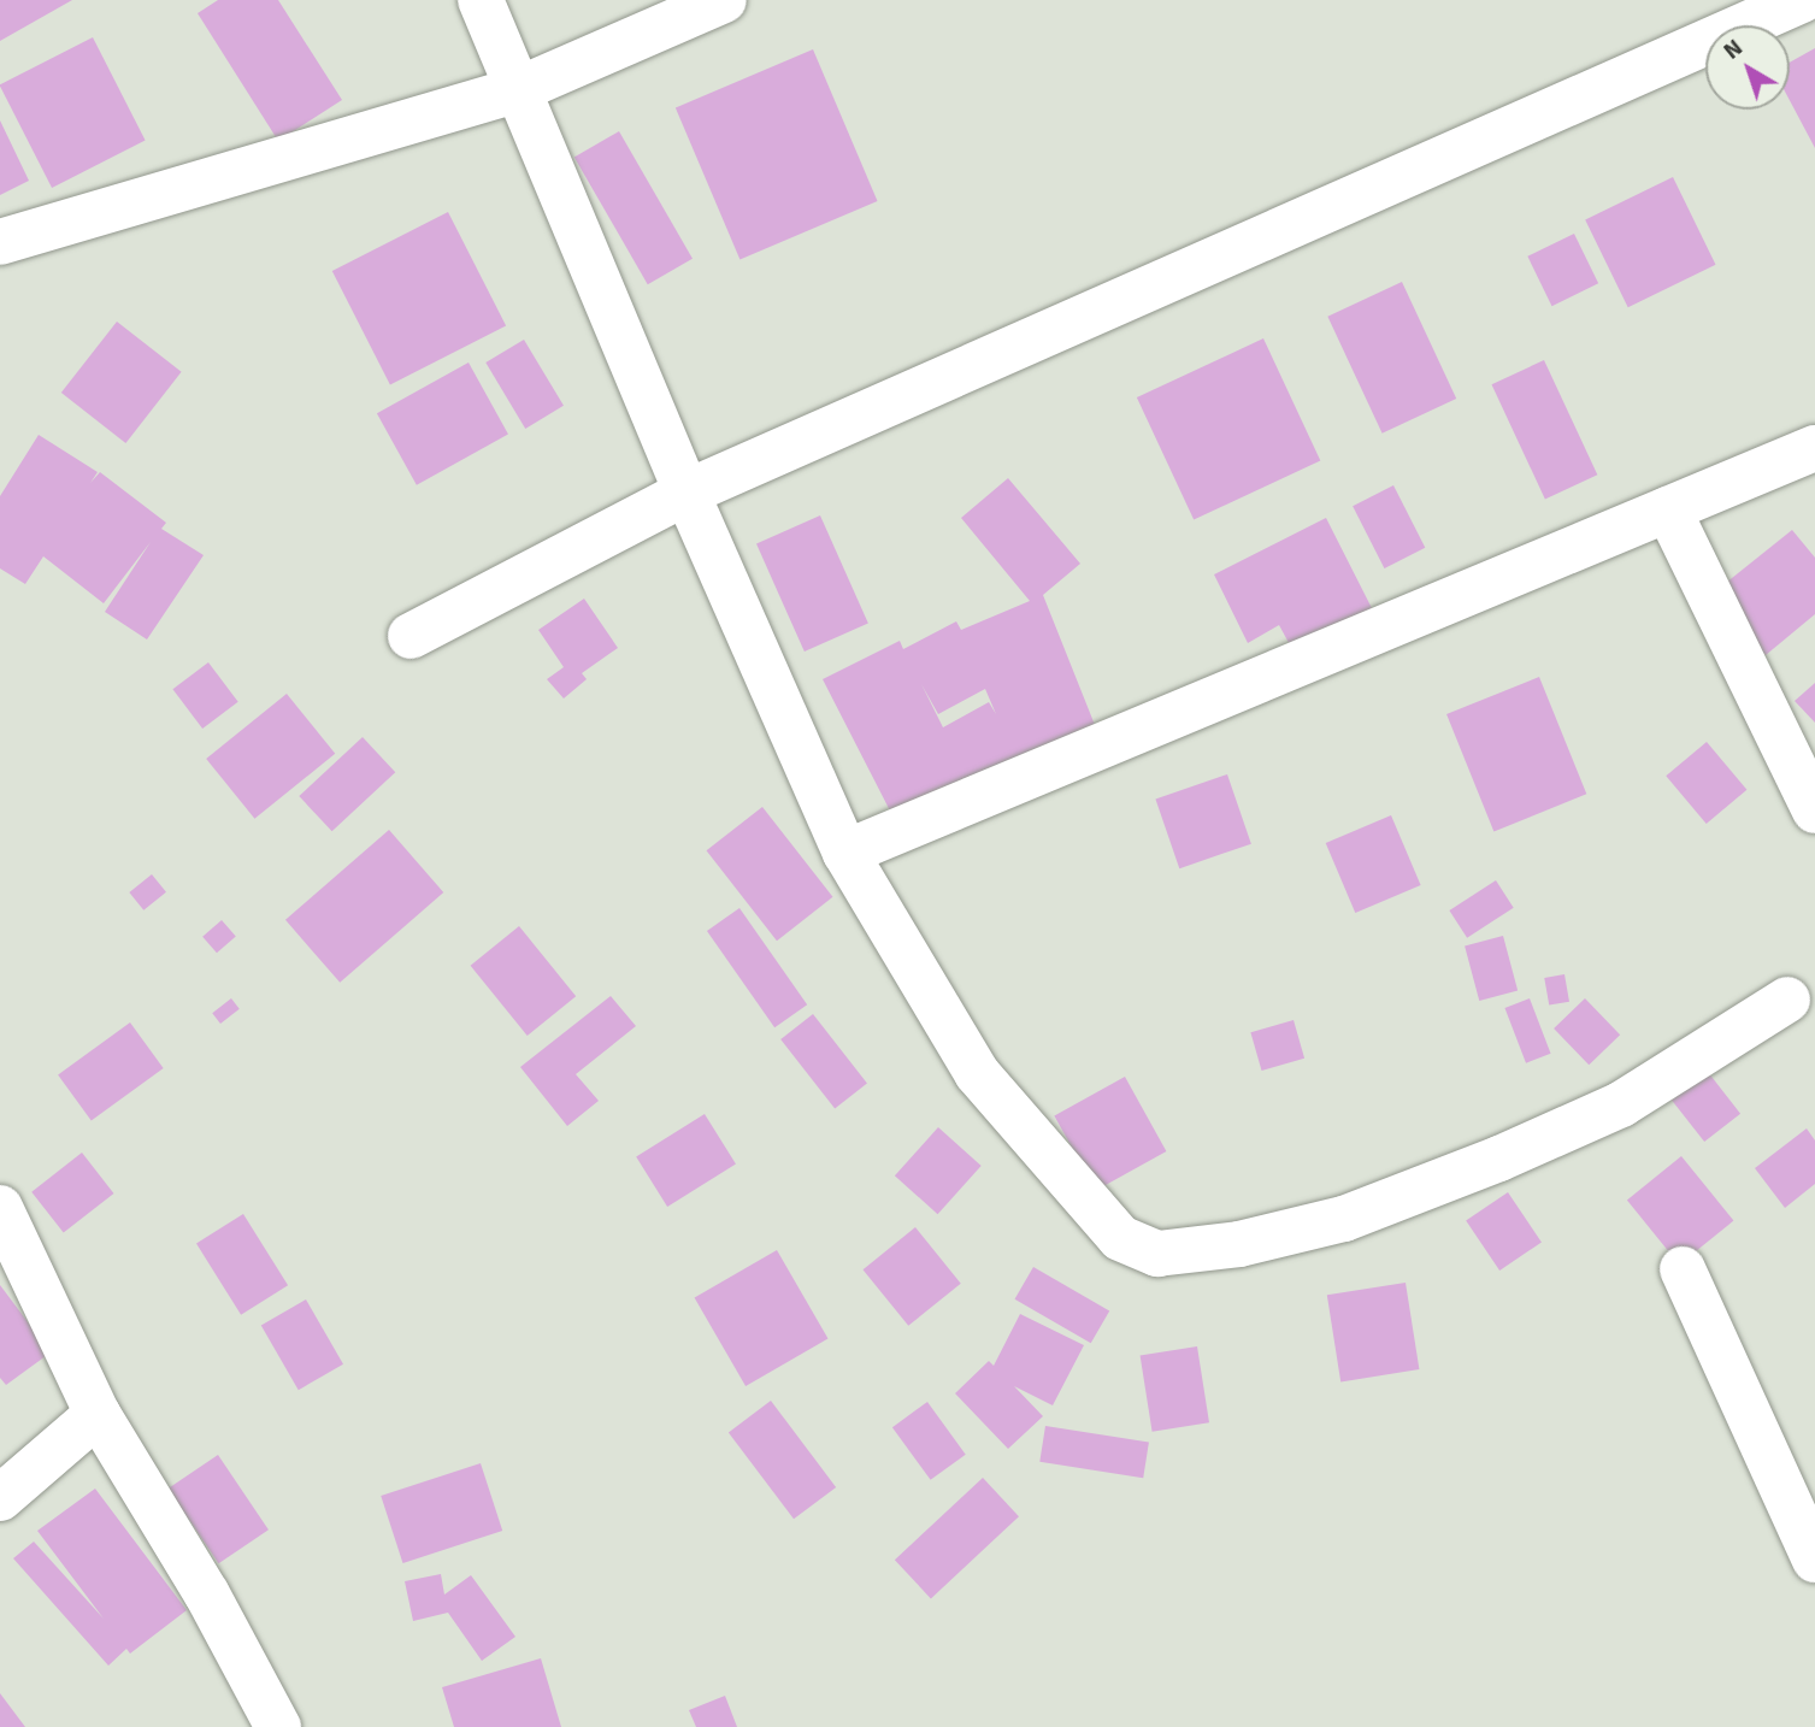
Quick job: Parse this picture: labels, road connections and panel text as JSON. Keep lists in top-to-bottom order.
{
  "north": "top left"
}
